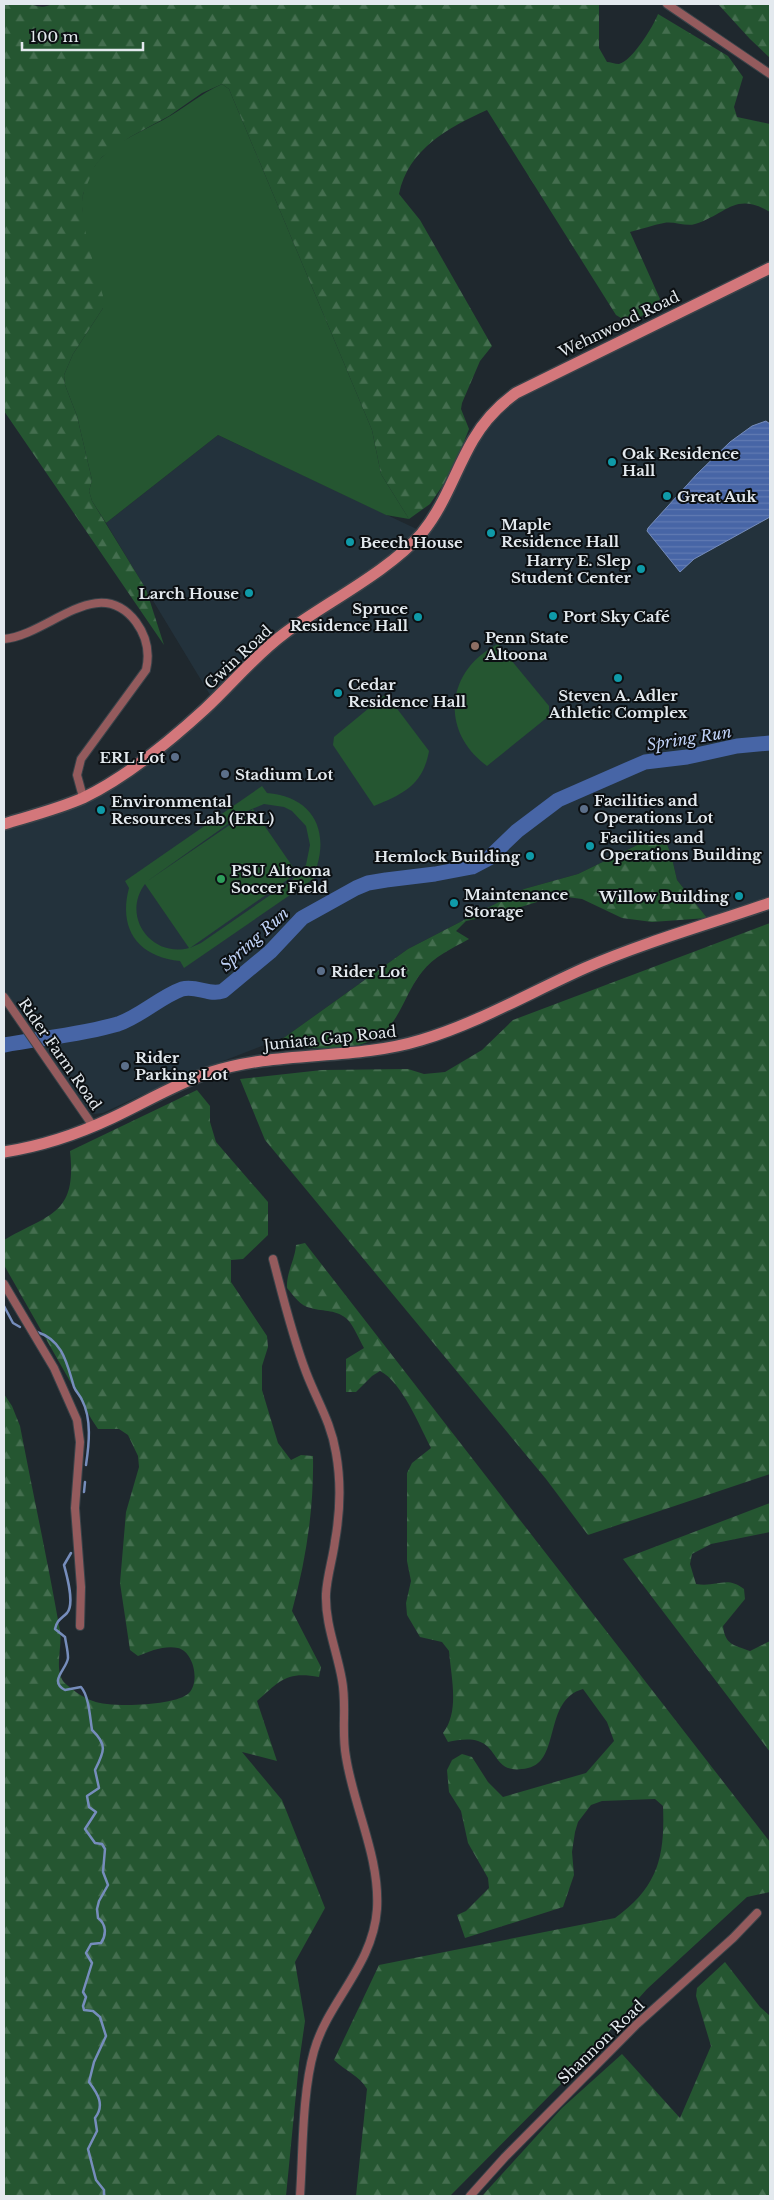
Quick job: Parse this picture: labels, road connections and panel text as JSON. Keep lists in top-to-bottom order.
{
  "streets": {
    "street": [
      "Wehnwood Road",
      "Gwin Road",
      "Juniata Gap Road",
      "Rider Farm Road",
      "Shannon Road"
    ]
  },
  "crossings": [
    ["Wehnwood Road", "Gwin Road"],
    ["Juniata Gap Road", "Rider Farm Road"]
  ],
  "water": ["Spring Run"],
  "places": [
    "Oak Residence Hall",
    "Great Auk",
    "Maple Residence Hall",
    "Beech House",
    "Harry E. Slep Student Center",
    "Larch House",
    "Port Sky Café",
    "Spruce Residence Hall",
    "Penn State Altoona",
    "Steven A. Adler Athletic Complex",
    "Cedar Residence Hall",
    "ERL Lot",
    "Stadium Lot",
    "Facilities and Operations Lot",
    "Environmental Resources Lab (ERL)",
    "Facilities and Operations Building",
    "Hemlock Building",
    "PSU Altoona Soccer Field",
    "Willow Building",
    "Maintenance Storage",
    "Rider Lot",
    "Rider Parking Lot"
  ],
  "scale_bar": "100 m"
}
